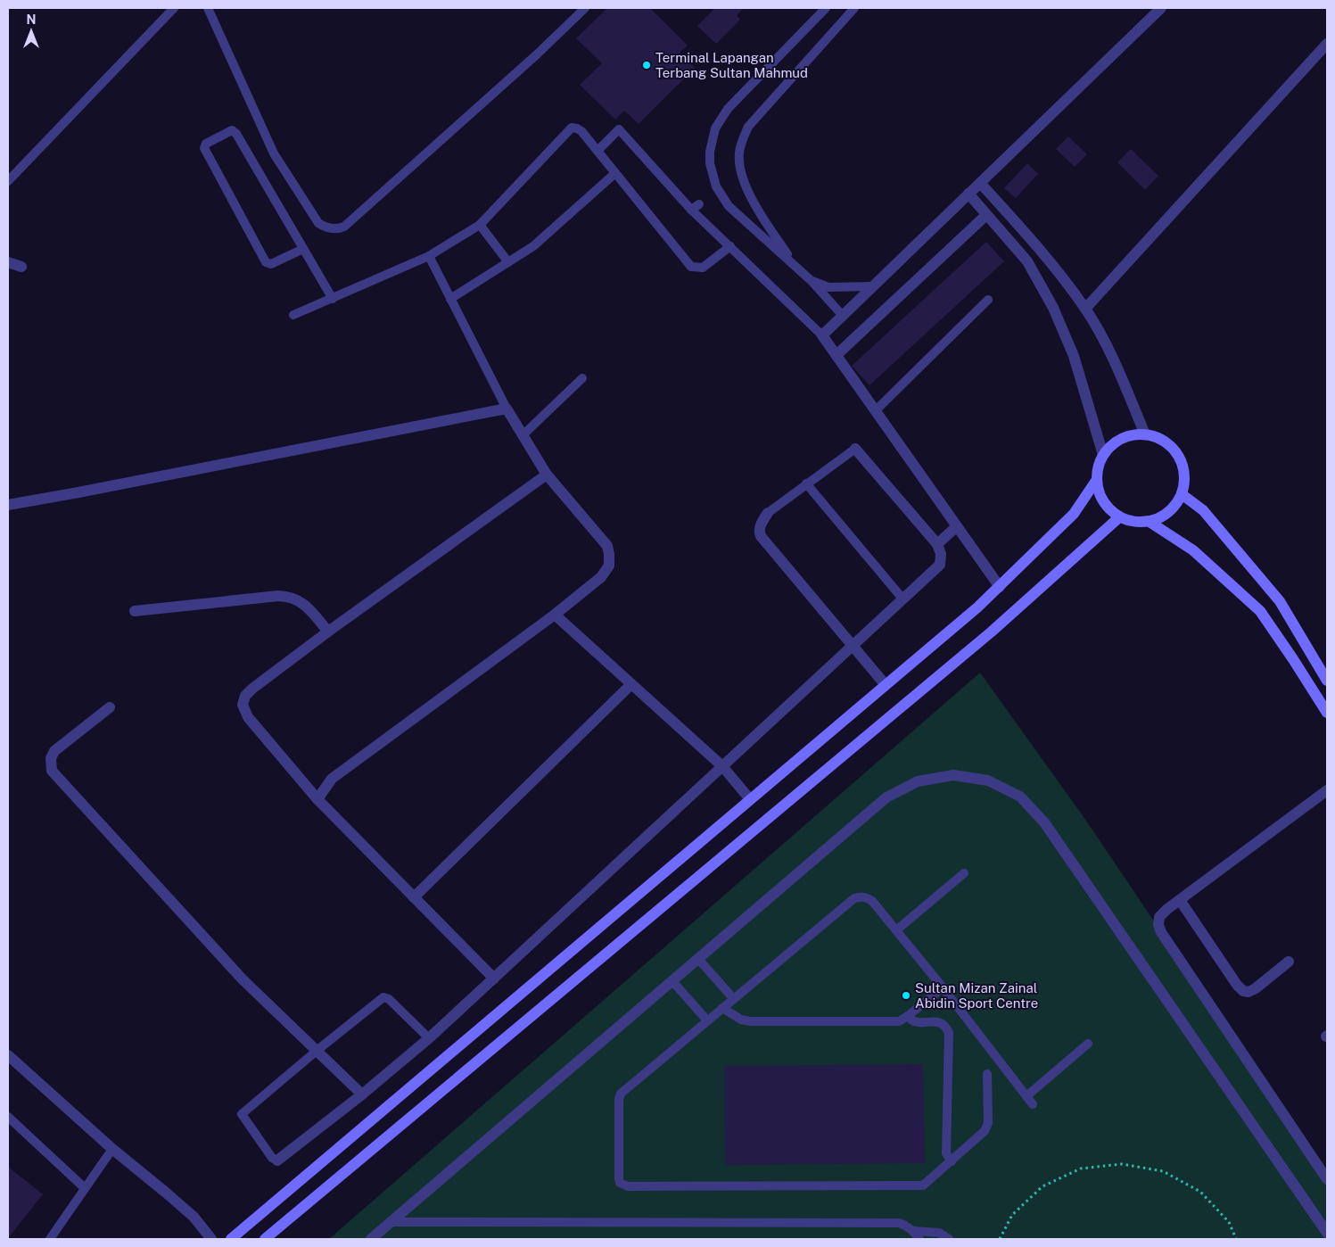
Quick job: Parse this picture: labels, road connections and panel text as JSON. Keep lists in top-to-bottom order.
{
  "places": ["Terminal Lapangan Terbang Sultan Mahmud", "Sultan Mizan Zainal Abidin Sport Centre"],
  "north": "top"
}
